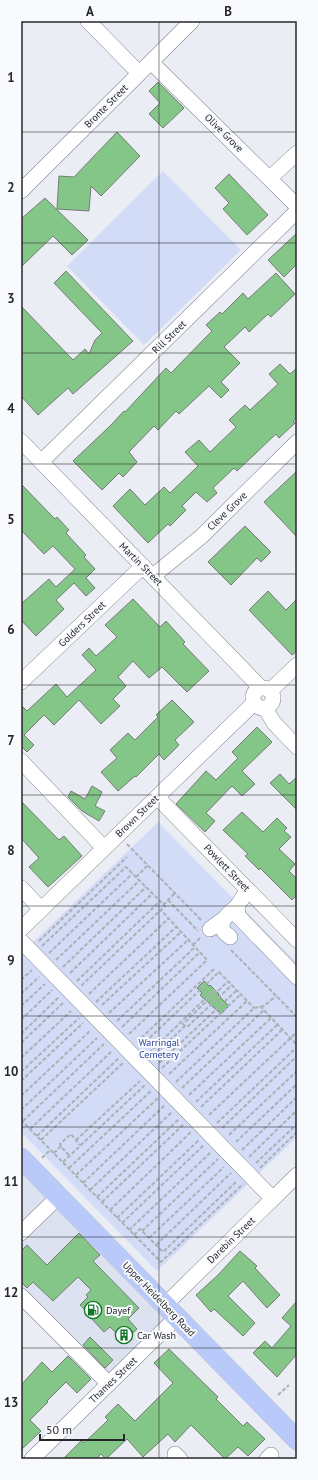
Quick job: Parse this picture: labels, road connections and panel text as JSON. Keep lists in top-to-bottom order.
{
  "streets": {
    "main road": ["Upper Heidelberg Road"],
    "street": [
      "Bronte Street",
      "Olive Grove",
      "Rill Street",
      "Cleve Grove",
      "Martin Street",
      "Golders Street",
      "Brown Street",
      "Powlett Street",
      "Darebin Street",
      "Thames Street"
    ]
  },
  "crossings": [
    ["Bronte Street", "Olive Grove"],
    ["Rill Street", "Martin Street"],
    ["Cleve Grove", "Martin Street"],
    ["Cleve Grove", "Golders Street"],
    ["Martin Street", "Golders Street"],
    ["Martin Street", "Brown Street"],
    ["Brown Street", "Powlett Street"],
    ["Darebin Street", "Upper Heidelberg Road"],
    ["Darebin Street", "Thames Street"],
    ["Upper Heidelberg Road", "Thames Street"]
  ],
  "parks": ["Warringal Cemetery"],
  "places": {
    "fuel station": ["Dayef"],
    "building": ["Car Wash"]
  },
  "scale_bar": "50 m",
  "grid": {
    "columns": ["A", "B"],
    "rows": [
      "1",
      "2",
      "3",
      "4",
      "5",
      "6",
      "7",
      "8",
      "9",
      "10",
      "11",
      "12",
      "13"
    ]
  }
}
